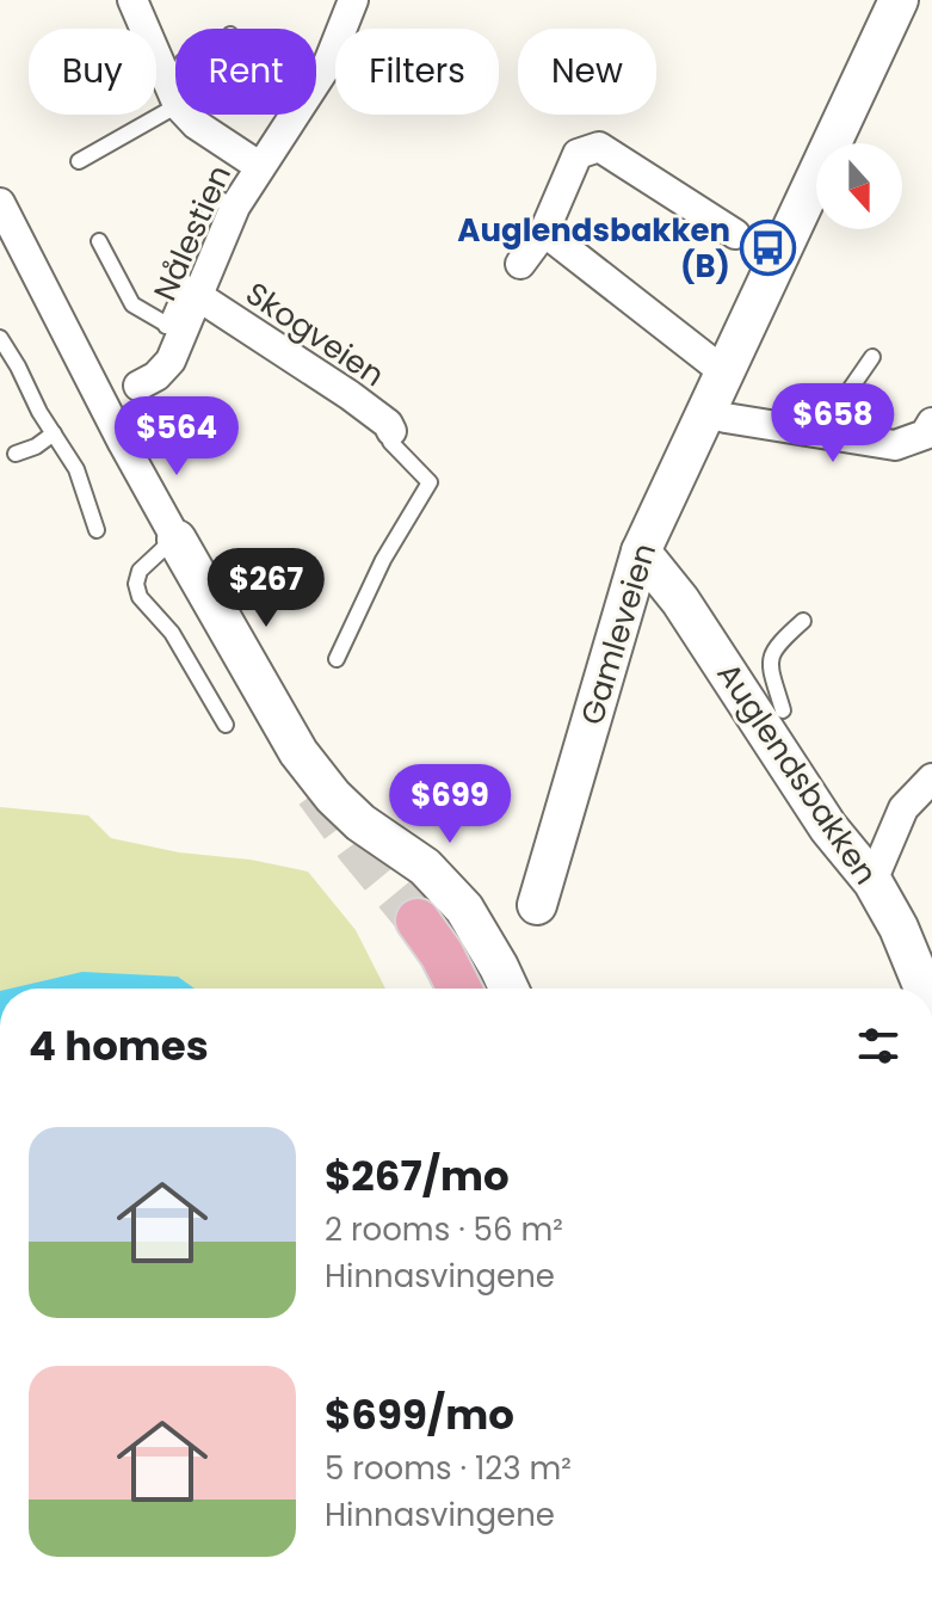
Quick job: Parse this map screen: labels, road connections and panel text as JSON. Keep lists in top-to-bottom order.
{
  "streets": {
    "street": [
      "Nålestien",
      "Skogveien",
      "Gamleveien",
      "Auglendsbakken"
    ]
  },
  "crossings": [
    ["Nålestien", "Skogveien"],
    ["Gamleveien", "Auglendsbakken"]
  ],
  "places": {
    "bus stop": ["Auglendsbakken (B)"]
  },
  "north": "bottom",
  "page": {
    "chip": [
      "Buy",
      "Rent",
      "Filters",
      "New"
    ],
    "price": [
      "$658",
      "$564",
      "$267",
      "$699"
    ],
    "heading": "4 homes",
    "list": [
      {
        "name": "$267/mo",
        "note": "2 rooms · 56 m² · Hinnasvingene"
      },
      {
        "name": "$699/mo",
        "note": "5 rooms · 123 m² · Hinnasvingene"
      }
    ]
  }
}
